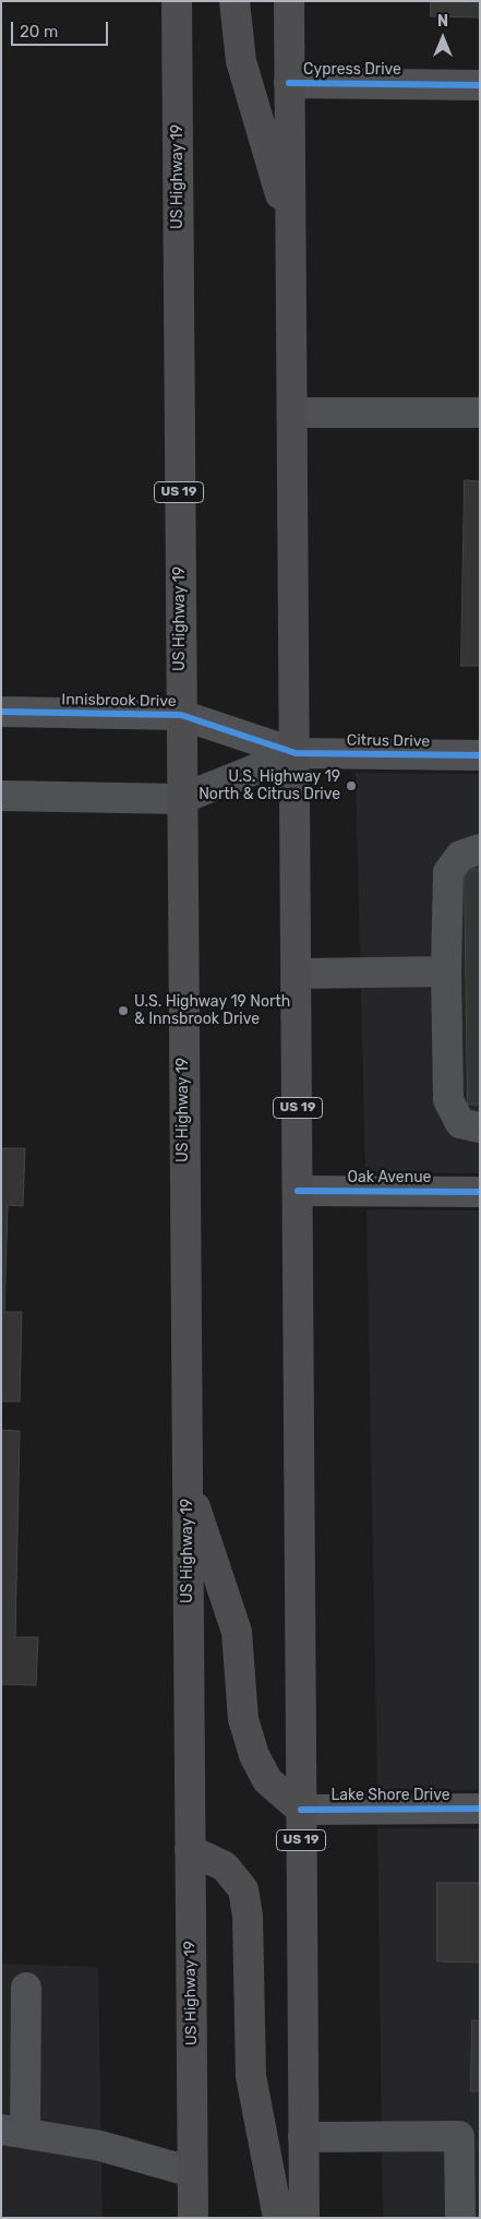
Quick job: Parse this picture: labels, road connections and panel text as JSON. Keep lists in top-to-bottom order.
{
  "streets": {
    "highway": ["US Highway 19", "US 19"],
    "street": [
      "Cypress Drive",
      "Innisbrook Drive",
      "Citrus Drive",
      "Oak Avenue",
      "Lake Shore Drive"
    ]
  },
  "crossings": [
    ["Cypress Drive", "US 19"],
    ["US Highway 19", "Innisbrook Drive"],
    ["US 19", "Innisbrook Drive"],
    ["US 19", "Citrus Drive"],
    ["US 19", "Oak Avenue"],
    ["US 19", "Lake Shore Drive"],
    ["Innisbrook Drive", "Citrus Drive"]
  ],
  "places": ["U.S. Highway 19 North & Citrus Drive", "U.S. Highway 19 North & Innsbrook Drive"],
  "scale_bar": "20 m",
  "north": "top"
}
